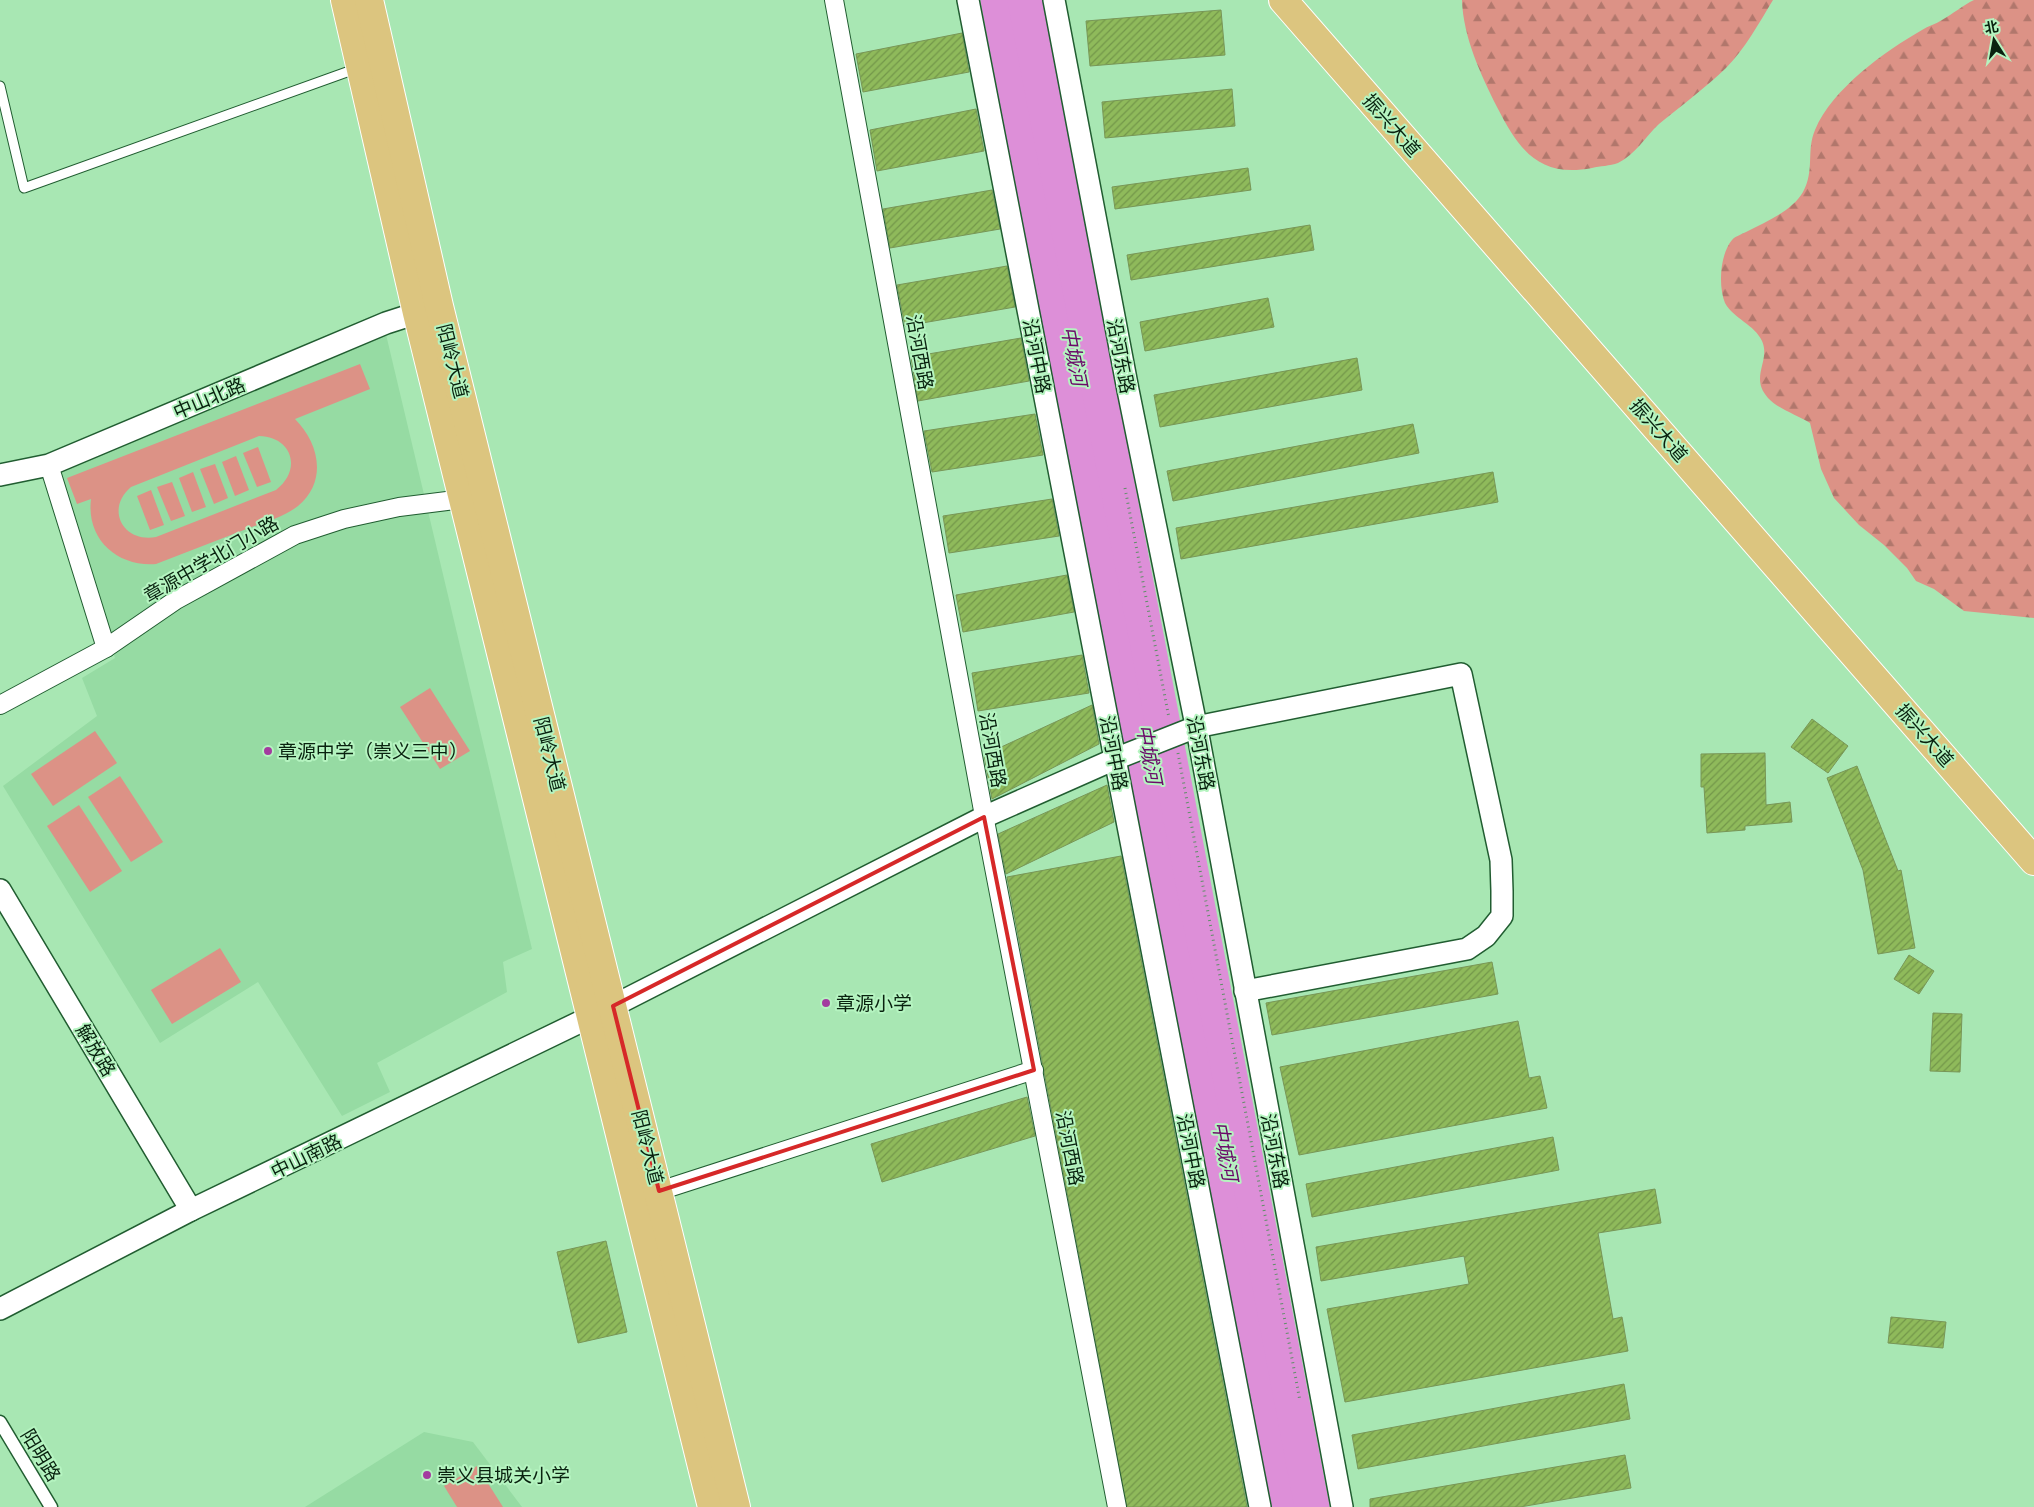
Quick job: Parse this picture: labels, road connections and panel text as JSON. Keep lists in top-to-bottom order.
{
  "streets": {
    "main road": ["振兴大道", "阳岭大道"],
    "street": [
      "沿河西路",
      "沿河中路",
      "沿河东路",
      "中山北路",
      "章源中学北门小路",
      "解放路",
      "中山南路",
      "阳明路"
    ]
  },
  "crossings": [
    ["沿河西路", "中山南路"],
    ["沿河中路", "中山南路"],
    ["沿河东路", "中山南路"],
    ["阳岭大道", "中山北路"],
    ["阳岭大道", "章源中学北门小路"],
    ["阳岭大道", "中山南路"],
    ["解放路", "中山南路"]
  ],
  "water": ["中城河"],
  "places": ["章源中学（崇义三中）", "章源小学", "崇义县城关小学"],
  "north": "top"
}
